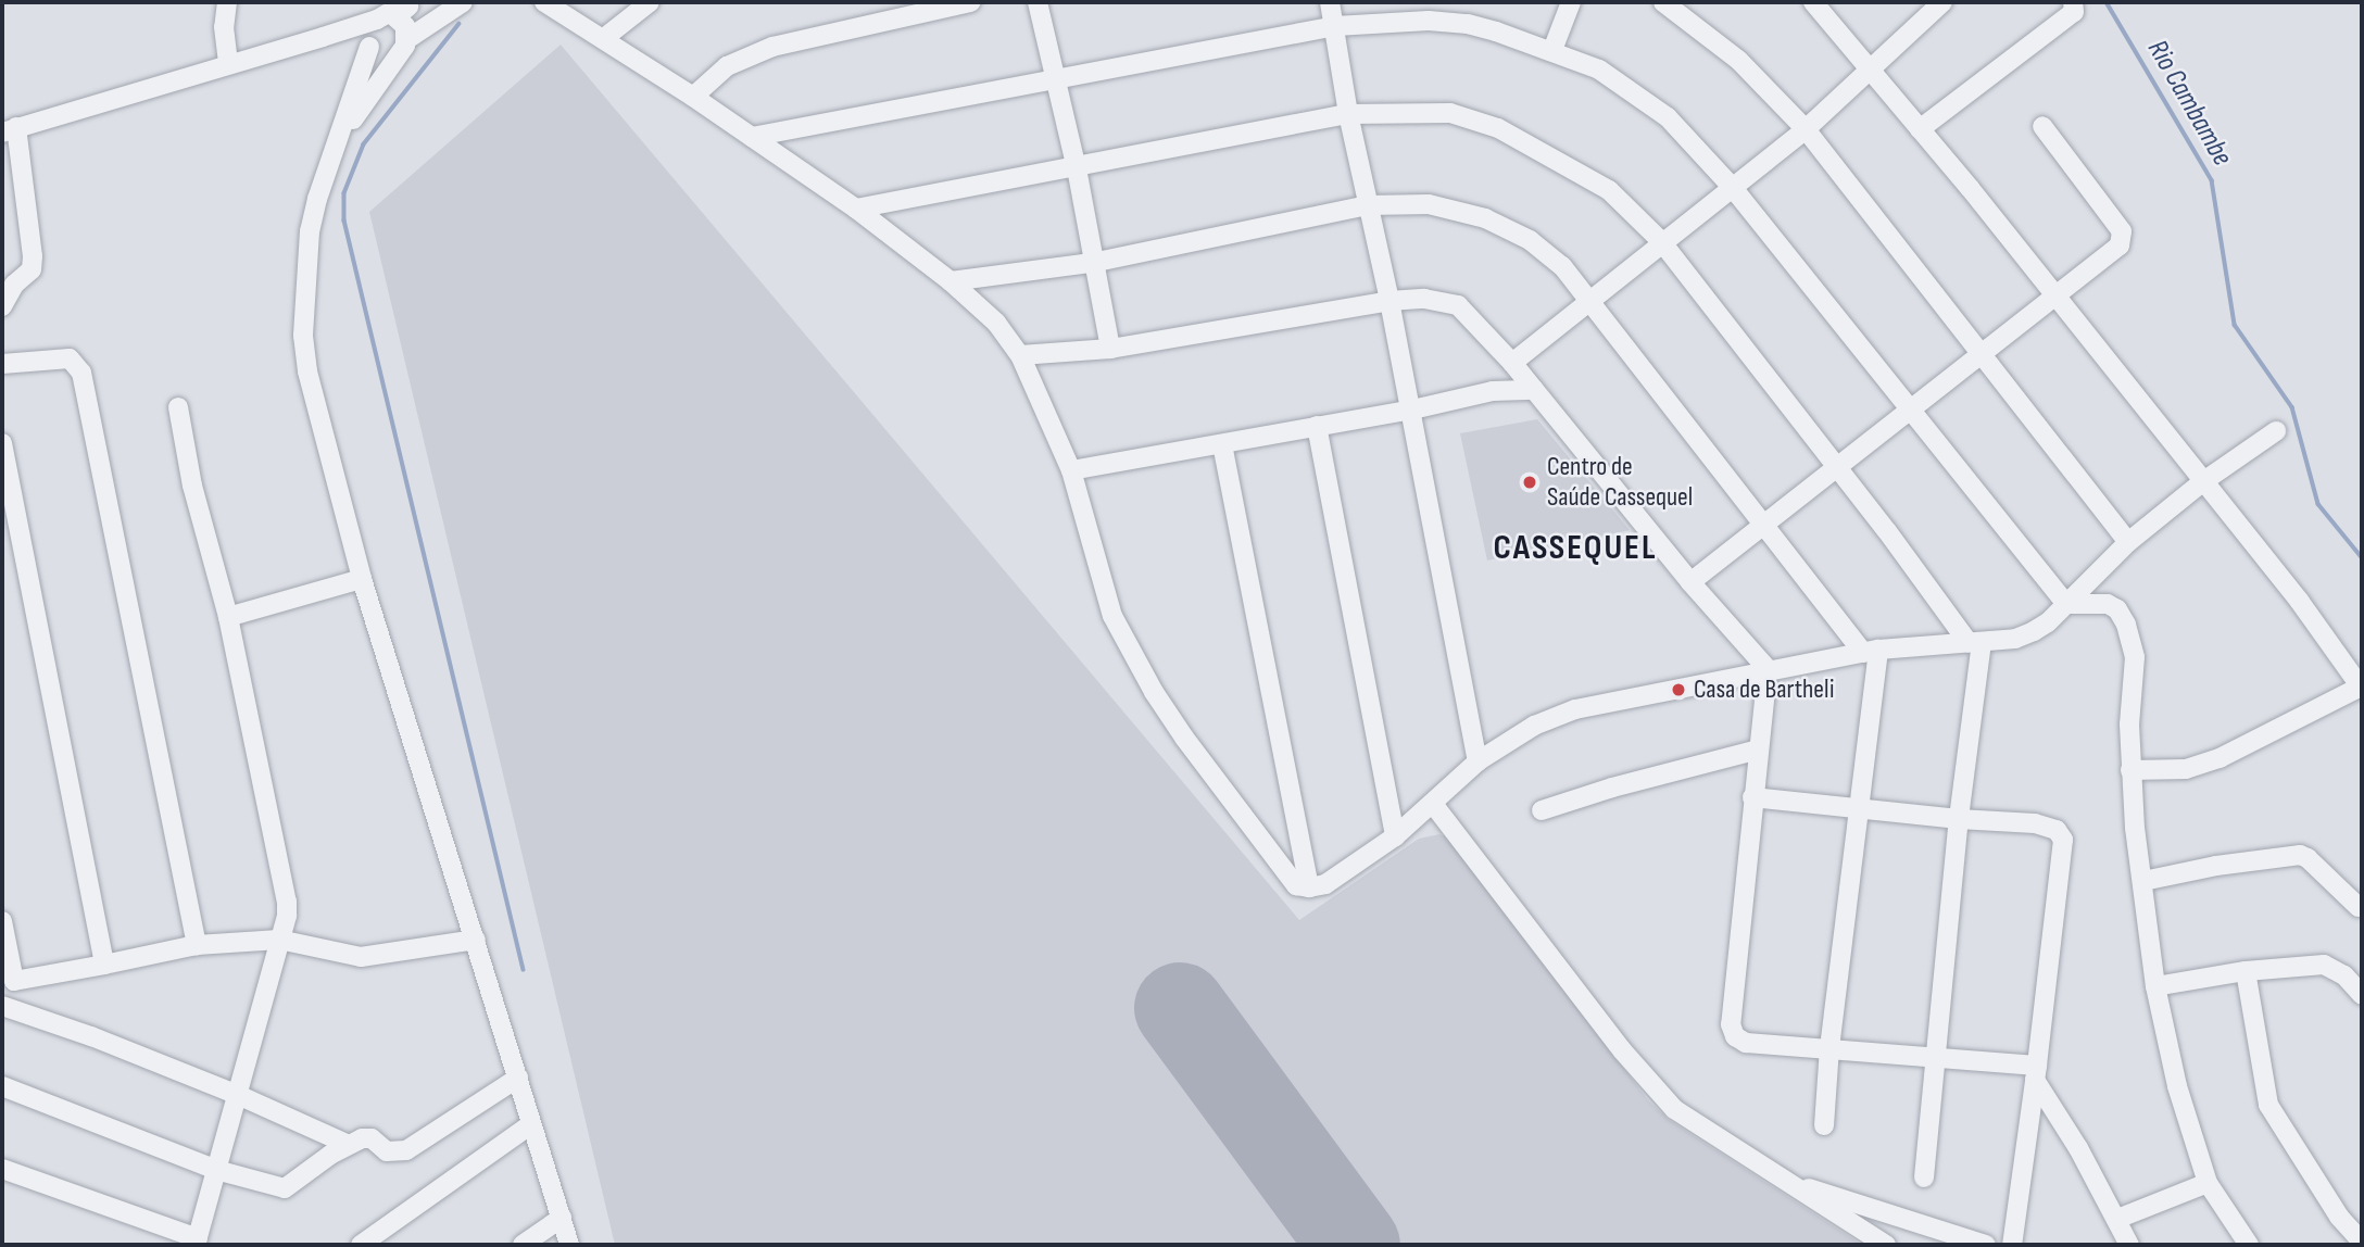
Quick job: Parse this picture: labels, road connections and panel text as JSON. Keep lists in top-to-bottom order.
{
  "districts": ["CASSEQUEL"],
  "water": ["Rio Cambambe"],
  "places": ["Centro de Saúde Cassequel", "Casa de Bartheli"]
}
